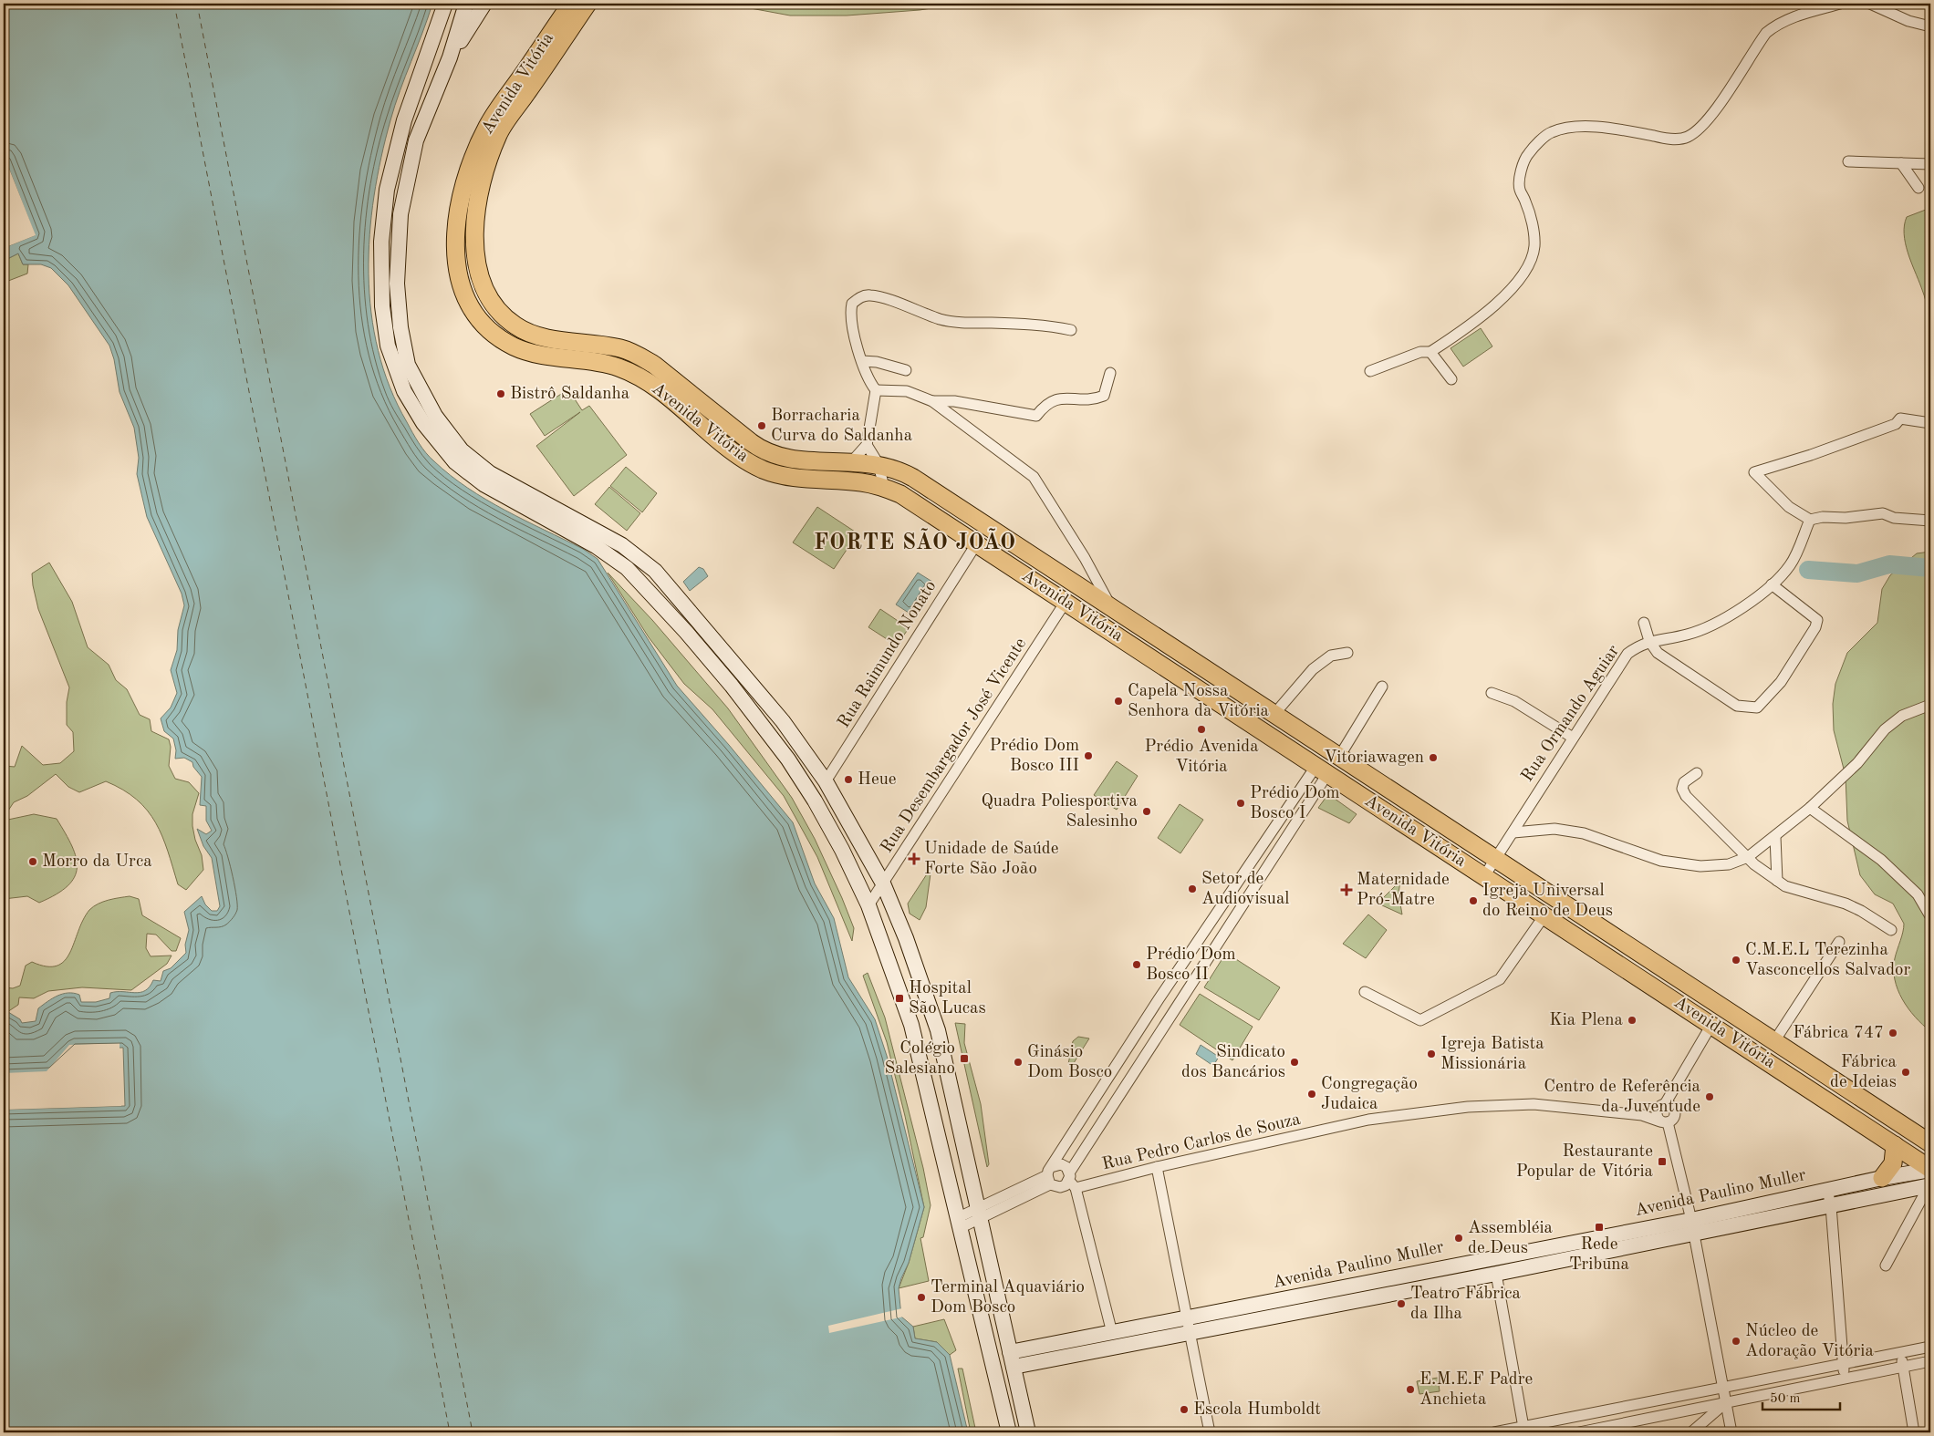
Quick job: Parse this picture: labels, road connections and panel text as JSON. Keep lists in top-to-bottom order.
{
  "streets": {
    "main road": ["Avenida Vitória", "Avenida Paulino Muller"],
    "street": [
      "Rua Raimundo Nonato",
      "Rua Ormando Aguiar",
      "Rua Desembargador José Vicente",
      "Rua Pedro Carlos de Souza"
    ]
  },
  "crossings": [
    ["Avenida Vitória", "Rua Raimundo Nonato"],
    ["Avenida Vitória", "Rua Ormando Aguiar"],
    ["Avenida Vitória", "Rua Desembargador José Vicente"],
    ["Avenida Vitória", "Avenida Paulino Muller"]
  ],
  "districts": ["FORTE SÃO JOÃO"],
  "places": {
    "other": [
      "Bistrô Saldanha",
      "Borracharia Curva do Saldanha",
      "Capela Nossa Senhora da Vitória",
      "Prédio Avenida Vitória",
      "Prédio Dom Bosco III",
      "Vitoriawagen",
      "Heue",
      "Prédio Dom Bosco I",
      "Quadra Poliesportiva Salesinho",
      "Morro da Urca",
      "Setor de Audiovisual",
      "Igreja Universal do Reino de Deus",
      "C.M.E.L Terezinha Vasconcellos Salvador",
      "Prédio Dom Bosco II",
      "Kia Plena",
      "Fábrica 747",
      "Igreja Batista Missionária",
      "Ginásio Dom Bosco",
      "Sindicato dos Bancários",
      "Fábrica de Ideias",
      "Congregação Judaica",
      "Centro de Referência da Juventude",
      "Assembléia de Deus",
      "Terminal Aquaviário Dom Bosco",
      "Teatro Fábrica da Ilha",
      "Núcleo de Adoração Vitória",
      "E.M.E.F Padre Anchieta",
      "Escola Humboldt"
    ],
    "health": ["Unidade de Saúde Forte São João", "Maternidade Pró-Matre"],
    "transit": [
      "Hospital São Lucas",
      "Colégio Salesiano",
      "Restaurante Popular de Vitória",
      "Rede Tribuna"
    ]
  },
  "scale_bar": "50 m"
}
